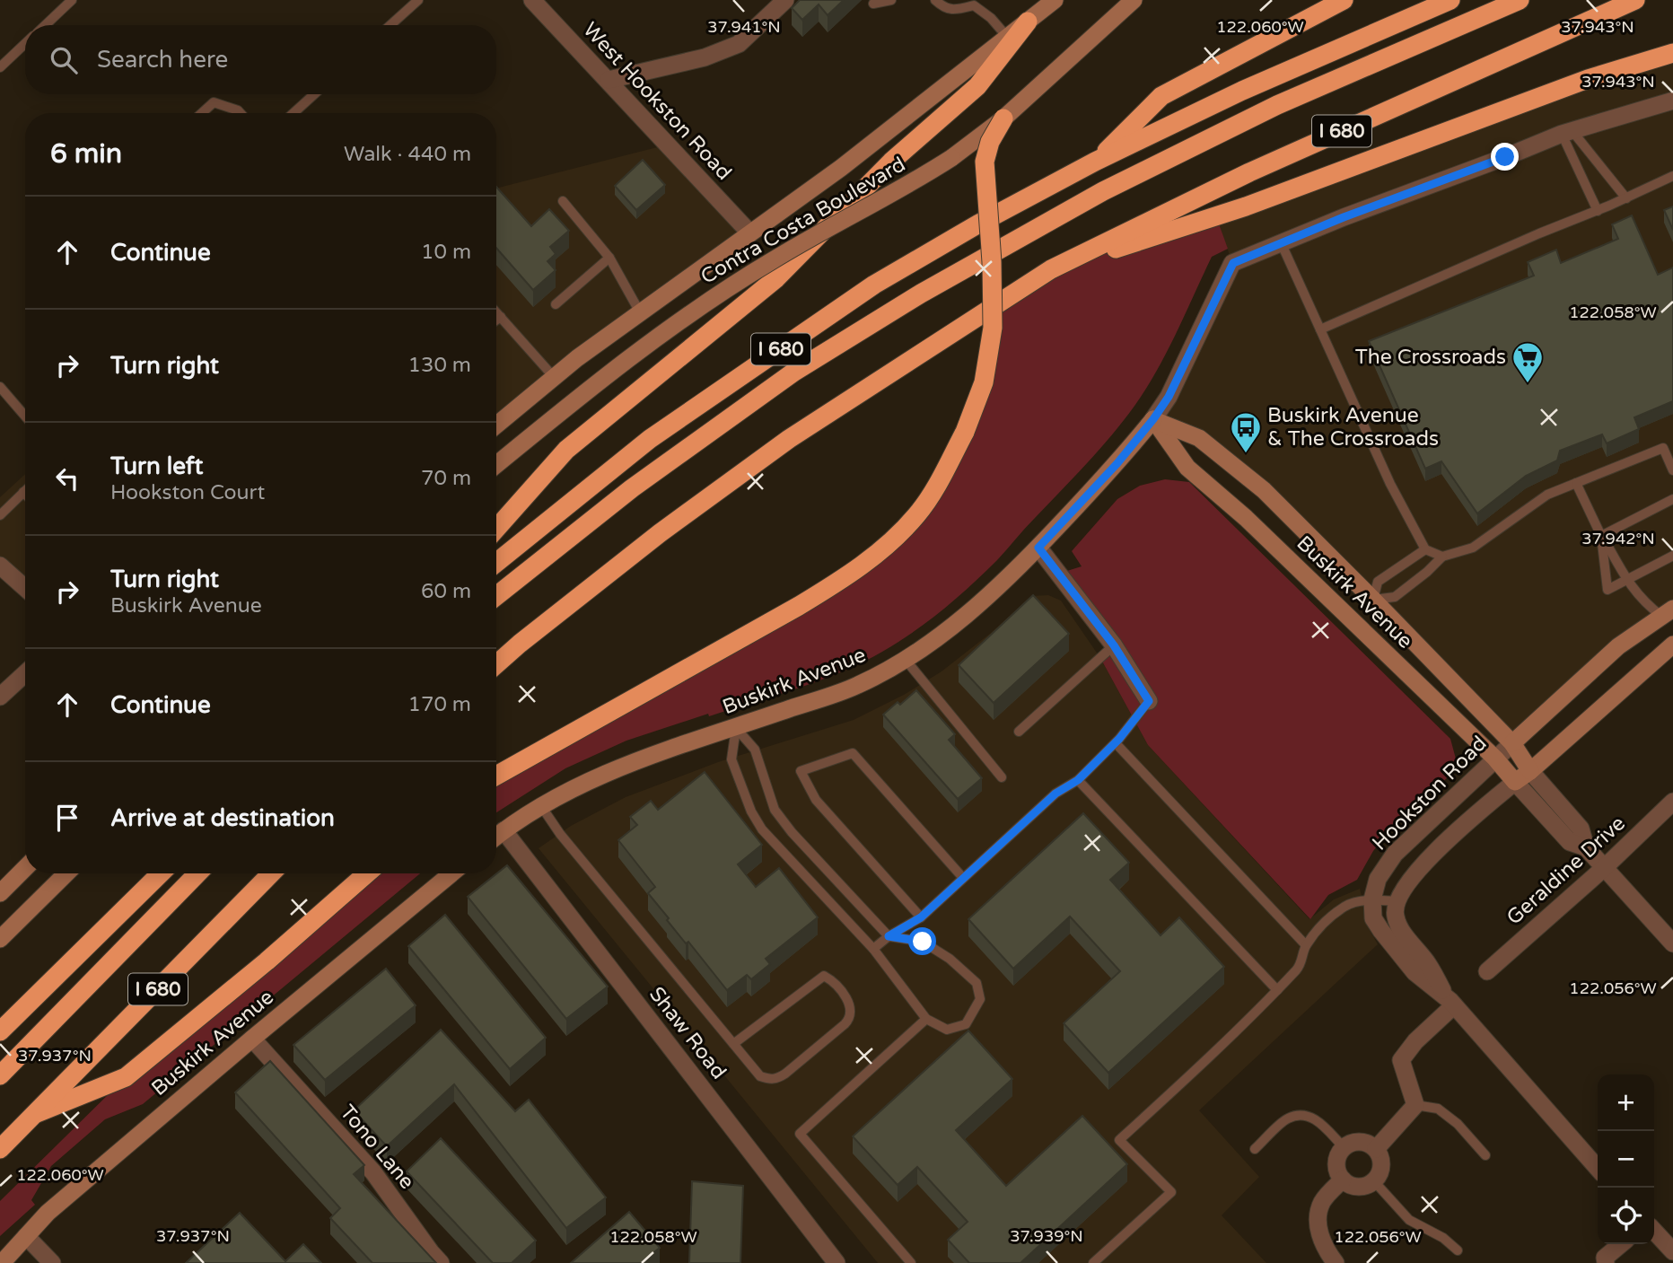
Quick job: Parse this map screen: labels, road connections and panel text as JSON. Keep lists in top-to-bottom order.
{
  "streets": {
    "highway": ["I 680"],
    "main road": ["Contra Costa Boulevard", "Buskirk Avenue"],
    "street": [
      "West Hookston Road",
      "Hookston Road",
      "Geraldine Drive",
      "Shaw Road",
      "Tono Lane"
    ]
  },
  "crossings": [
    ["West Hookston Road", "Contra Costa Boulevard"],
    ["Buskirk Avenue", "Hookston Road"],
    ["Buskirk Avenue", "Shaw Road"],
    ["Buskirk Avenue", "Tono Lane"]
  ],
  "places": {
    "supermarket": ["The Crossroads"],
    "bus stop": ["Buskirk Avenue & The Crossroads"]
  },
  "page": {
    "search": "Search here",
    "heading": ["6 min", "Walk · 440 m"],
    "list": [
      ["Continue", "10 m"],
      ["Turn right", "130 m"],
      ["Turn left", "Hookston Court", "70 m"],
      ["Turn right", "Buskirk Avenue", "60 m"],
      ["Continue", "170 m"],
      "Arrive at destination"
    ],
    "map_buttons": ["+", "−"]
  },
  "coordinates": [
    "122.060°W",
    "37.943°N",
    "37.941°N",
    "122.058°W",
    "37.942°N",
    "122.056°W",
    "37.937°N",
    "37.939°N"
  ]
}
